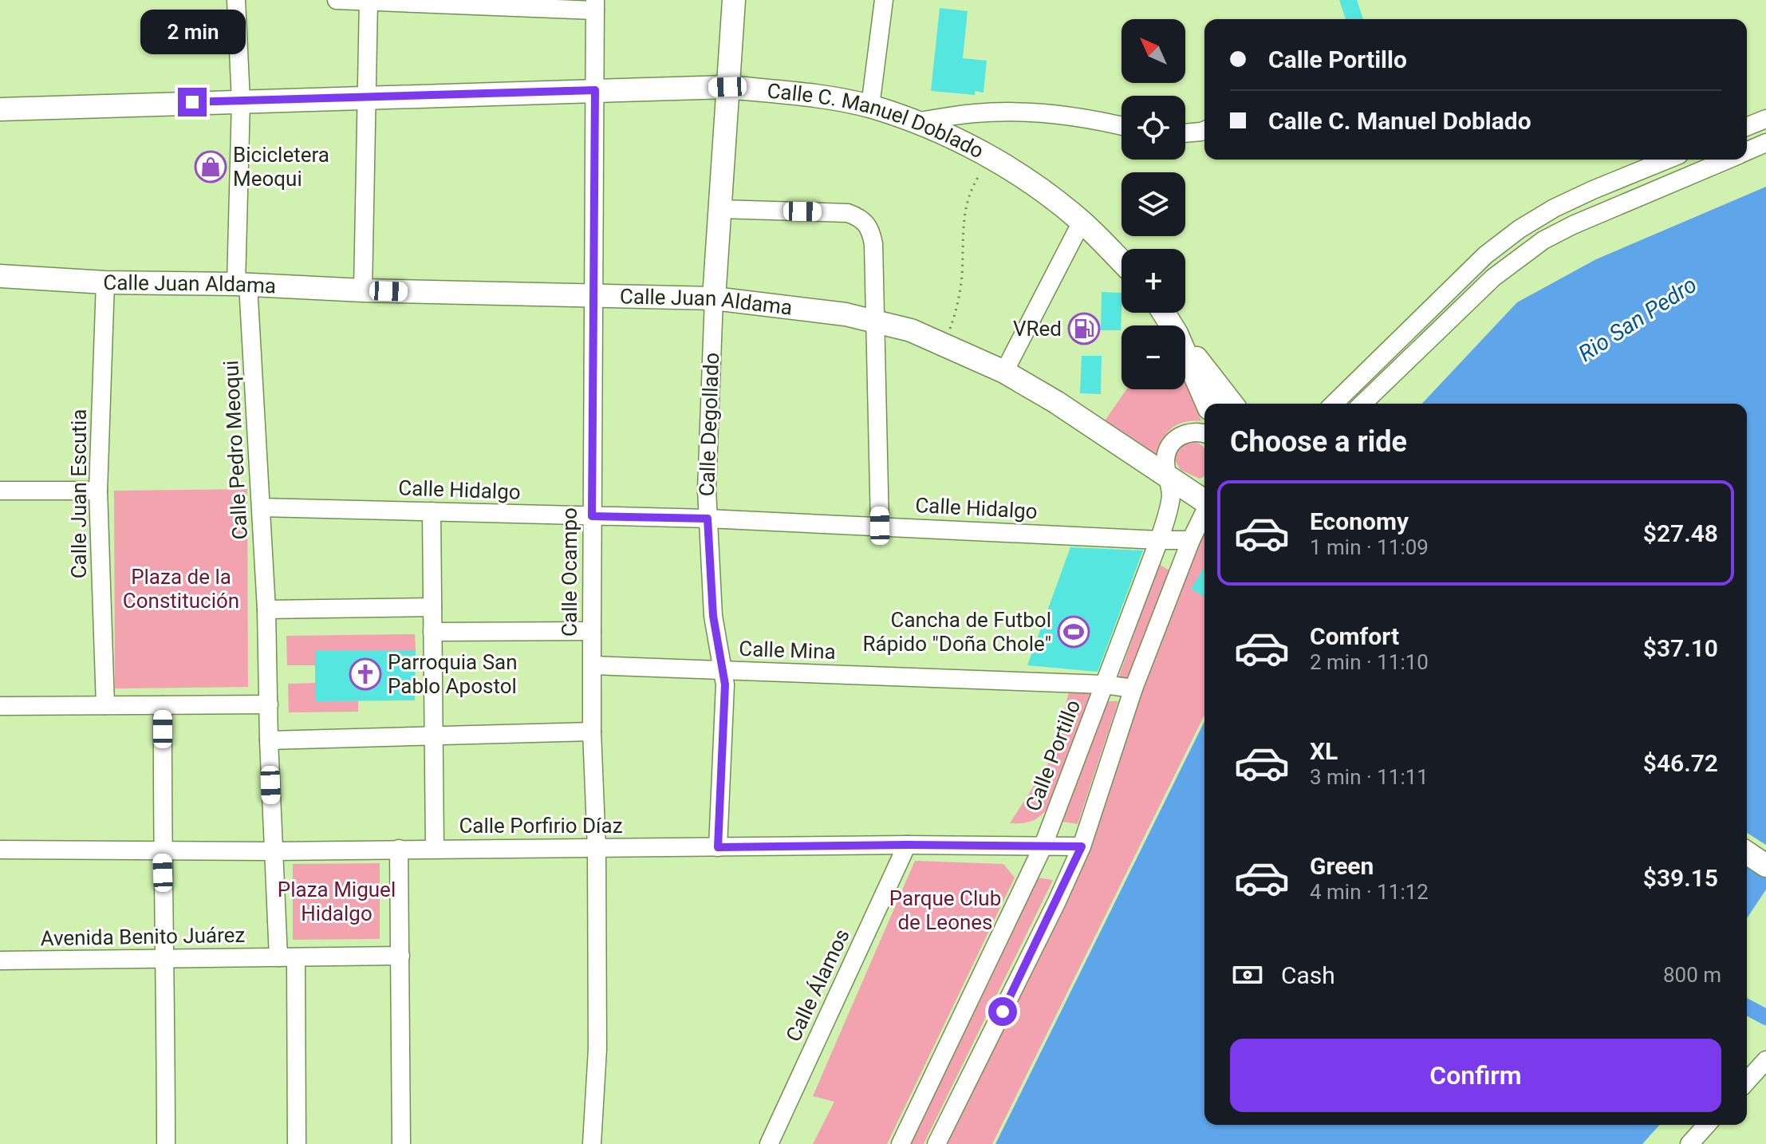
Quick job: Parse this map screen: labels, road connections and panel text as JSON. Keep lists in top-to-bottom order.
{
  "streets": {
    "main road": ["Calle C. Manuel Doblado", "Calle Juan Aldama", "Calle Degollado"],
    "street": [
      "Calle Pedro Meoqui",
      "Calle Hidalgo",
      "Calle Juan Escutia",
      "Calle Ocampo",
      "Calle Mina",
      "Calle Portillo",
      "Calle Porfirio Díaz",
      "Avenida Benito Juárez",
      "Calle Álamos"
    ]
  },
  "crossings": [
    ["Calle C. Manuel Doblado", "Calle Degollado"],
    ["Calle C. Manuel Doblado", "Calle Pedro Meoqui"],
    ["Calle C. Manuel Doblado", "Calle Ocampo"],
    ["Calle Juan Aldama", "Calle Degollado"],
    ["Calle Juan Aldama", "Calle Pedro Meoqui"],
    ["Calle Juan Aldama", "Calle Juan Escutia"],
    ["Calle Juan Aldama", "Calle Ocampo"],
    ["Calle Juan Aldama", "Calle Portillo"],
    ["Calle Degollado", "Calle Hidalgo"],
    ["Calle Degollado", "Calle Mina"],
    ["Calle Degollado", "Calle Porfirio Díaz"],
    ["Calle Pedro Meoqui", "Calle Hidalgo"],
    ["Calle Pedro Meoqui", "Calle Porfirio Díaz"],
    ["Calle Pedro Meoqui", "Avenida Benito Juárez"],
    ["Calle Hidalgo", "Calle Ocampo"],
    ["Calle Hidalgo", "Calle Portillo"],
    ["Calle Ocampo", "Calle Mina"],
    ["Calle Ocampo", "Calle Porfirio Díaz"],
    ["Calle Mina", "Calle Portillo"],
    ["Calle Portillo", "Calle Porfirio Díaz"],
    ["Calle Porfirio Díaz", "Calle Álamos"]
  ],
  "water": ["Rio San Pedro"],
  "parks": ["Plaza de la Constitución", "Plaza Miguel Hidalgo", "Parque Club de Leones"],
  "places": {
    "shop": ["Bicicletera Meoqui"],
    "fuel station": ["VRed"],
    "sports": ["Cancha de Futbol Rápido \"Doña Chole\""],
    "church": ["Parroquia San Pablo Apostol"]
  },
  "north": "top left",
  "page": {
    "bubble": "2 min",
    "map_buttons": ["+", "−"],
    "banner": ["Calle Portillo", "Calle C. Manuel Doblado"],
    "heading": "Choose a ride",
    "list": [
      {
        "name": "Economy",
        "note": "1 min · 11:09",
        "value": "$27.48"
      },
      {
        "name": "Comfort",
        "note": "2 min · 11:10",
        "value": "$37.10"
      },
      {
        "name": "XL",
        "note": "3 min · 11:11",
        "value": "$46.72"
      },
      {
        "name": "Green",
        "note": "4 min · 11:12",
        "value": "$39.15"
      }
    ],
    "pay": ["Cash", "800 m"],
    "buttons": "Confirm"
  }
}
